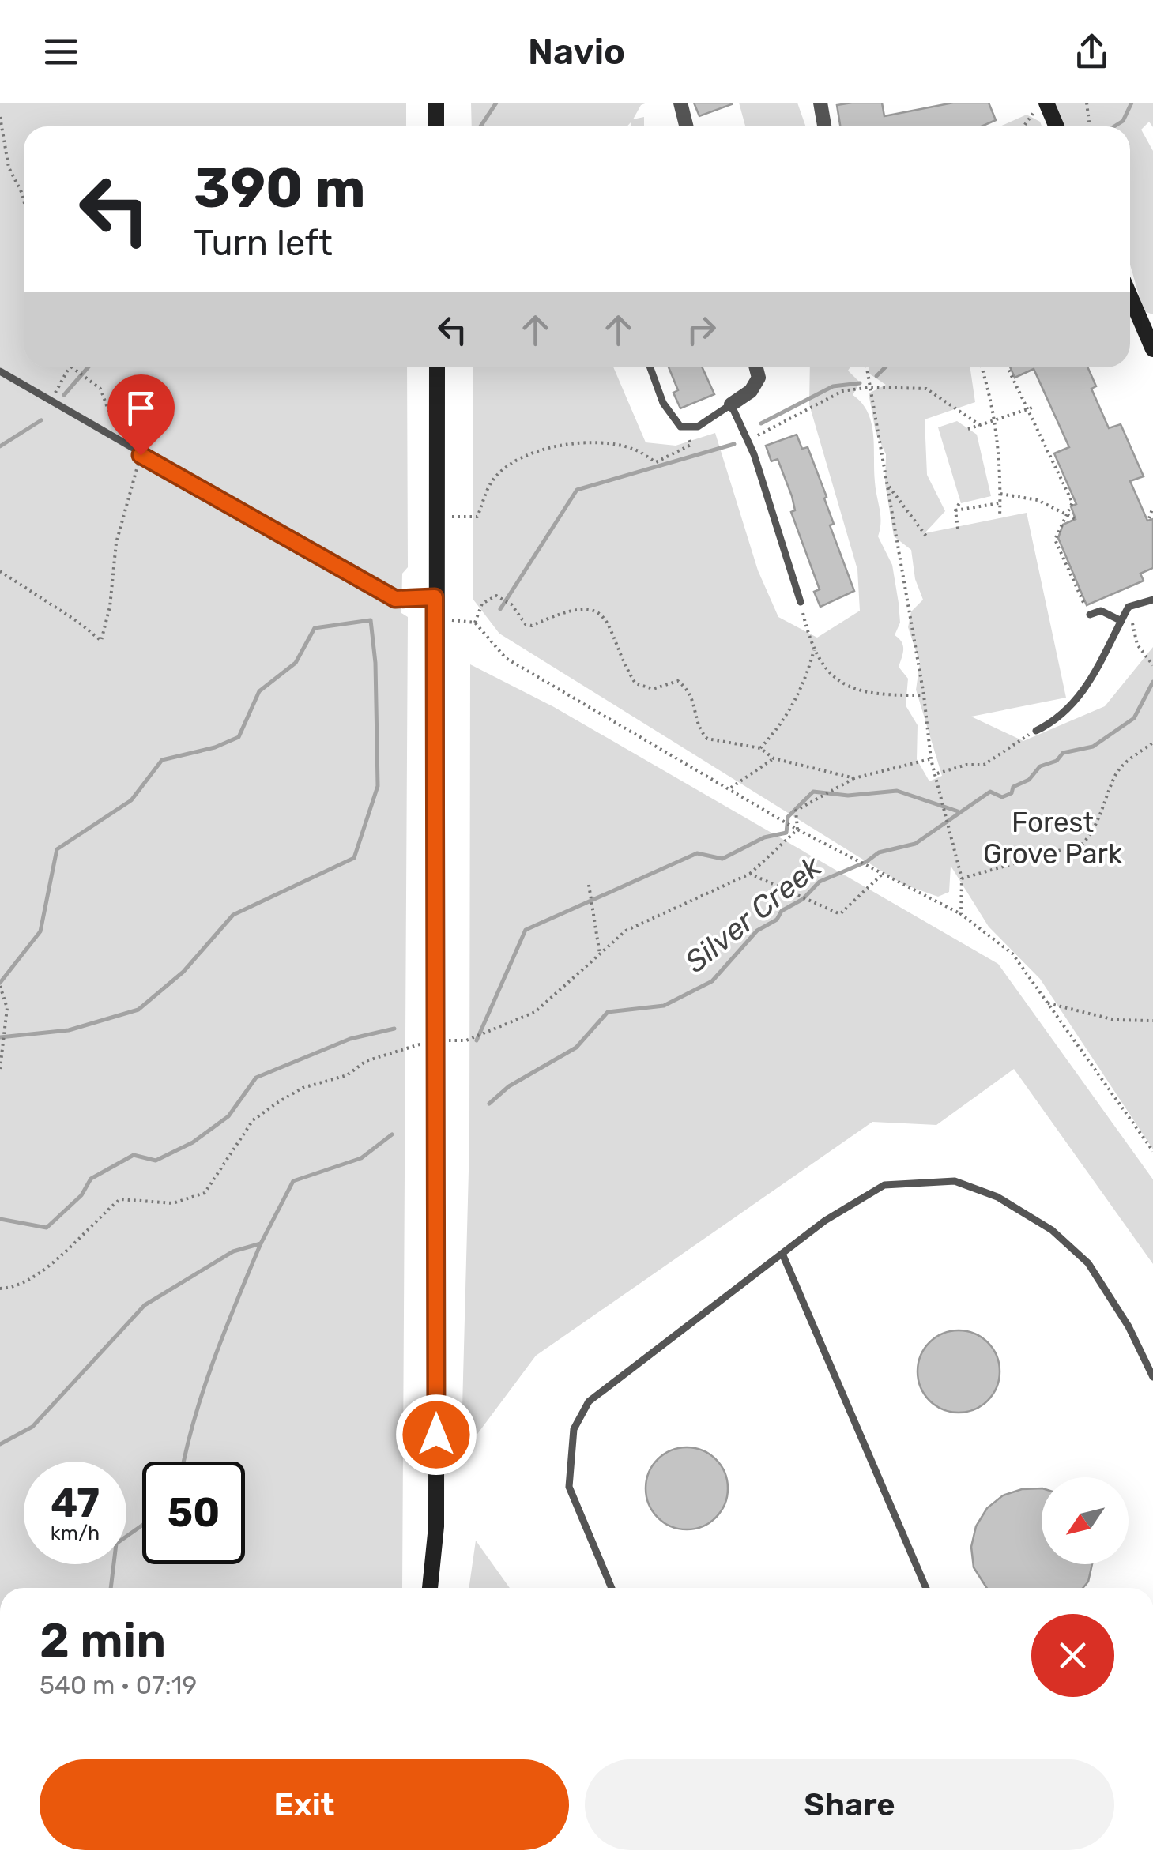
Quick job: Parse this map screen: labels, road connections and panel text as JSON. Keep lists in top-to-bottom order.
{
  "water": ["Silver Creek"],
  "parks": ["Forest Grove Park"],
  "north": "bottom left",
  "page": {
    "header": "Navio",
    "turn": ["390 m", "Turn left"],
    "speed": "47 km/h",
    "limit": "50",
    "heading": ["2 min", "540 m · 07:19"],
    "buttons": ["Exit", "Share"]
  }
}
